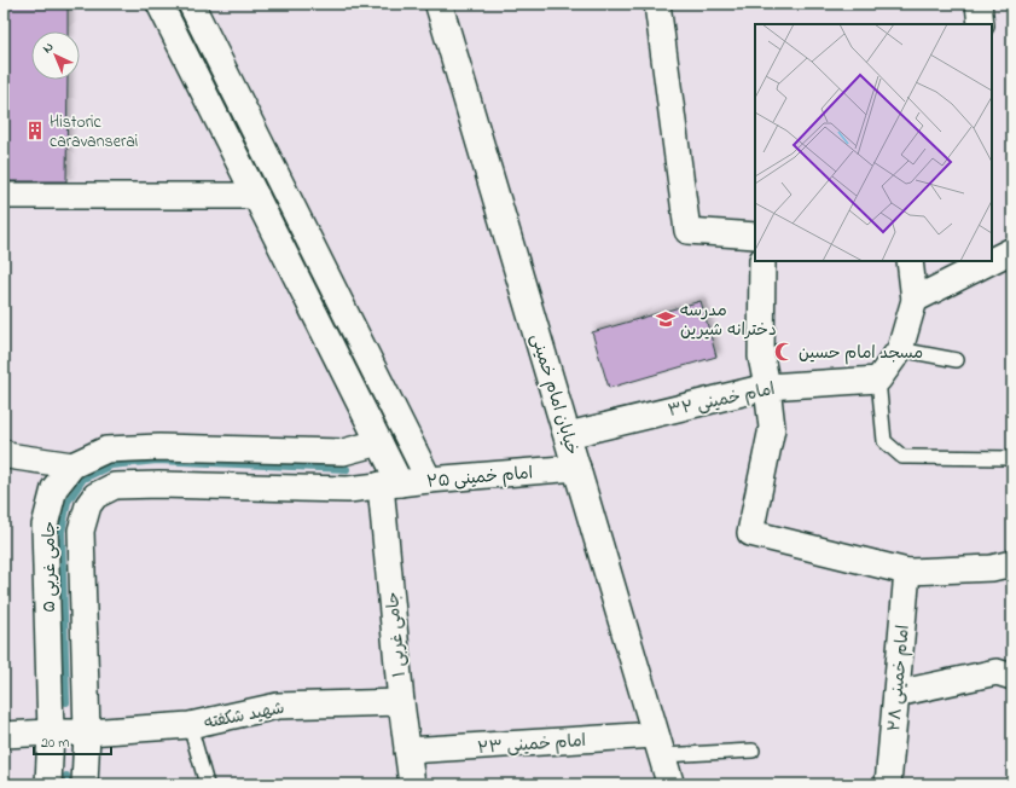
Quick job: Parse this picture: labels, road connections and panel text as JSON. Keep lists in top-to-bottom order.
{
  "streets": {
    "street": [
      "خیابان امام خمینی",
      "امام خمینی ۳۲",
      "امام خمینی ۲۵",
      "جامی غربی ۵",
      "جامی غربی ۱",
      "امام خمینی ۲۸",
      "شهید شکفته",
      "امام خمینی ۲۳"
    ]
  },
  "crossings": [
    ["خیابان امام خمینی", "امام خمینی ۳۲"],
    ["خیابان امام خمینی", "امام خمینی ۲۵"],
    ["خیابان امام خمینی", "امام خمینی ۲۳"],
    ["امام خمینی ۲۵", "جامی غربی ۵"],
    ["امام خمینی ۲۵", "جامی غربی ۱"],
    ["جامی غربی ۵", "جامی غربی ۱"],
    ["جامی غربی ۵", "شهید شکفته"],
    ["جامی غربی ۱", "شهید شکفته"],
    ["جامی غربی ۱", "امام خمینی ۲۳"]
  ],
  "places": {
    "building": ["Historic caravanserai"],
    "school or university": ["مدرسه دخترانه شیرین"],
    "mosque": ["مسجد امام حسین"]
  },
  "scale_bar": "20 m",
  "north": "top left"
}
